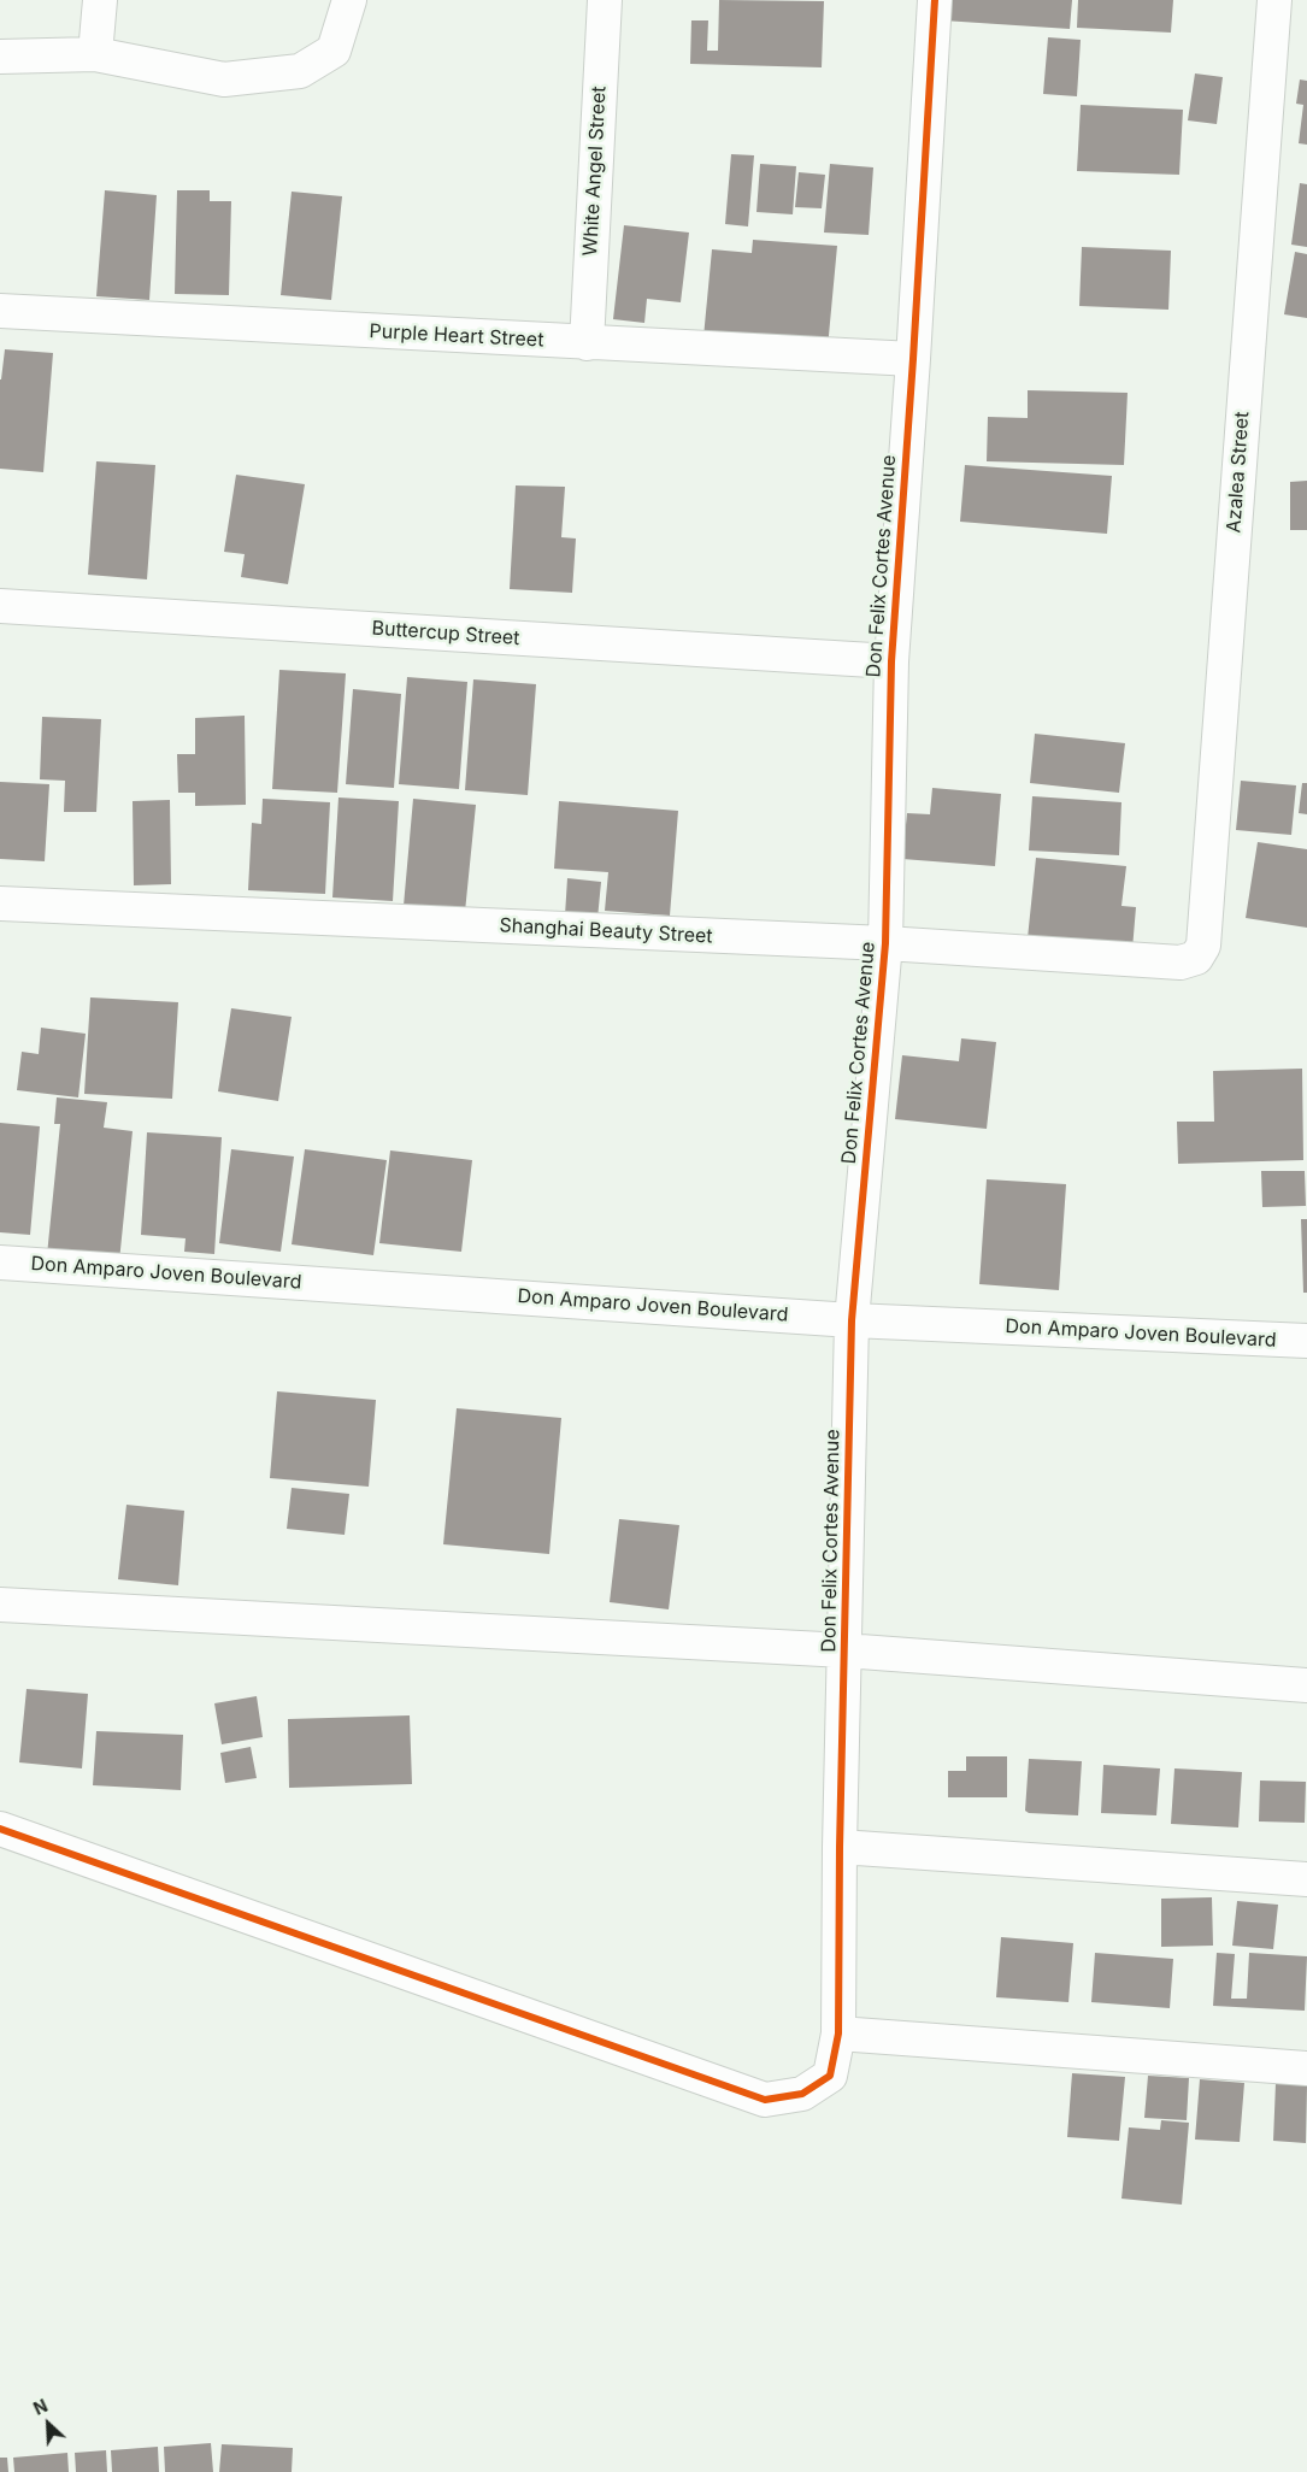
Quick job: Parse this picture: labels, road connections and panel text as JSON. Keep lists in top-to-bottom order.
{
  "streets": {
    "street": [
      "White Angel Street",
      "Purple Heart Street",
      "Azalea Street",
      "Don Felix Cortes Avenue",
      "Buttercup Street",
      "Shanghai Beauty Street",
      "Don Amparo Joven Boulevard"
    ]
  },
  "crossings": [
    ["White Angel Street", "Purple Heart Street"],
    ["Purple Heart Street", "Don Felix Cortes Avenue"],
    ["Azalea Street", "Shanghai Beauty Street"],
    ["Don Felix Cortes Avenue", "Buttercup Street"],
    ["Don Felix Cortes Avenue", "Shanghai Beauty Street"],
    ["Don Felix Cortes Avenue", "Don Amparo Joven Boulevard"]
  ],
  "north": "top left"
}
